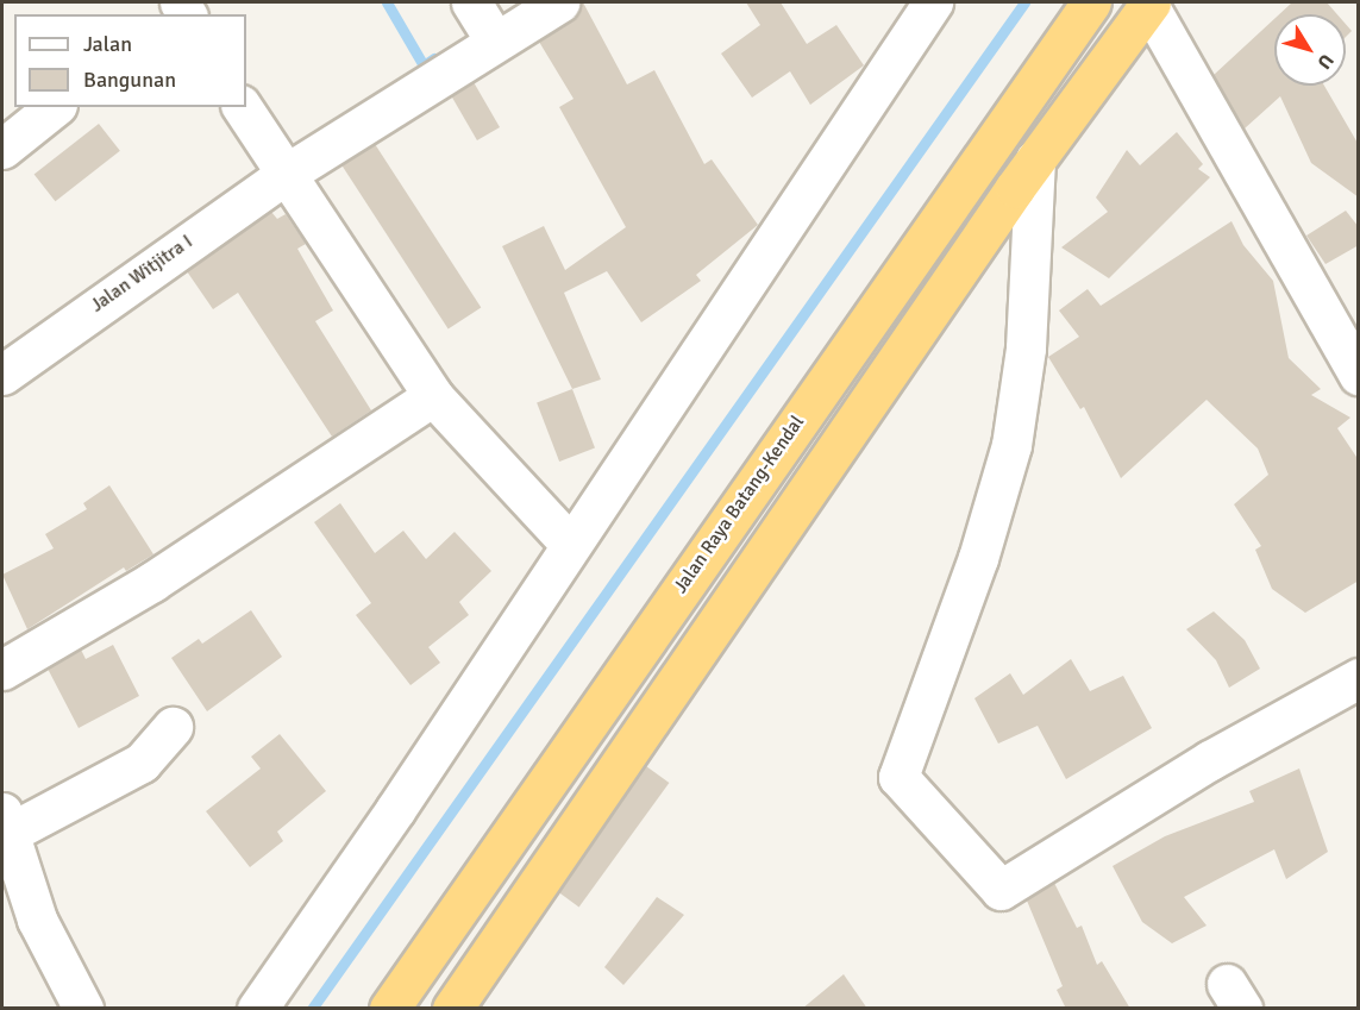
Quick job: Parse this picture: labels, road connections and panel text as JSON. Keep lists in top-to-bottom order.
{
  "streets": {
    "highway": ["Jalan Raya Batang-Kendal"],
    "street": ["Jalan Witjitra I"]
  },
  "legend": ["Jalan", "Bangunan"],
  "north": "bottom right"
}
